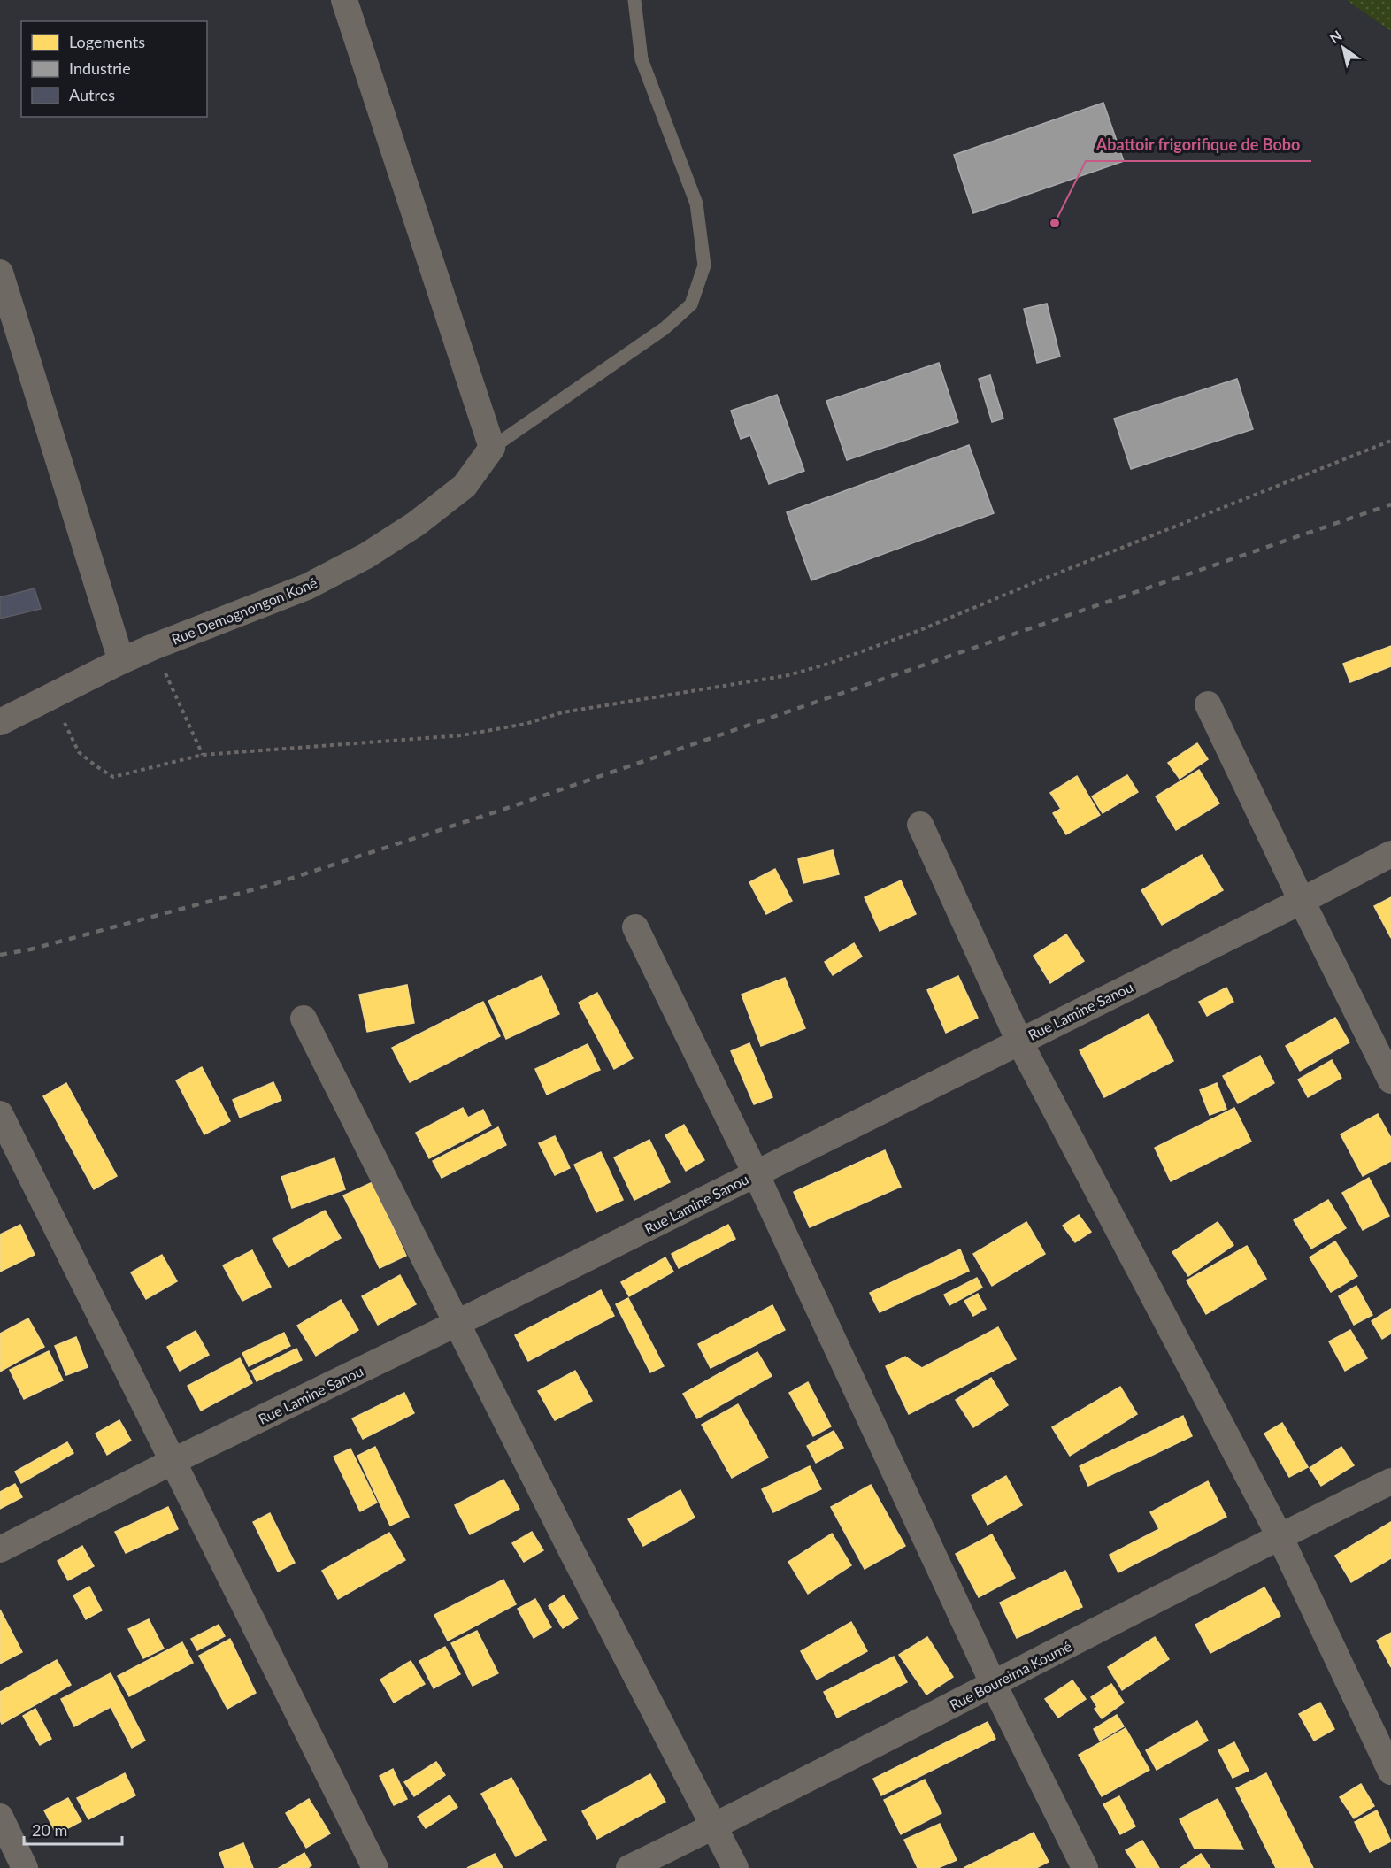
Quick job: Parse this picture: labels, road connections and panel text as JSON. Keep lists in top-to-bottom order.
{
  "streets": {
    "street": ["Rue Demognongon Koné", "Rue Lamine Sanou", "Rue Boureima Koumé"]
  },
  "places": ["Abattoir frigorifique de Bobo"],
  "legend": ["Logements", "Industrie", "Autres"],
  "scale_bar": "20 m",
  "north": "top left"
}
